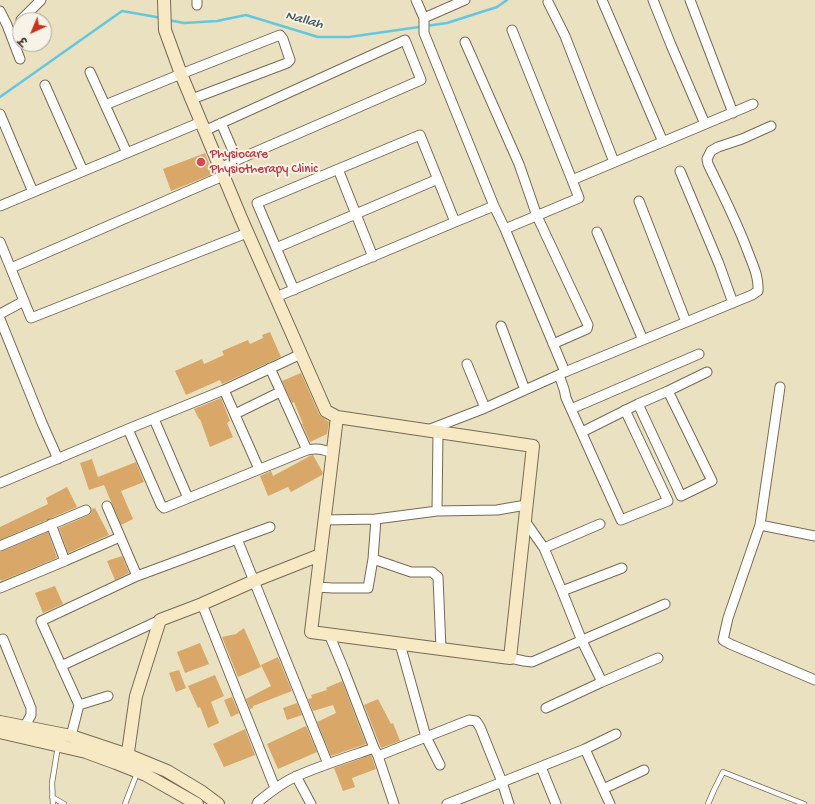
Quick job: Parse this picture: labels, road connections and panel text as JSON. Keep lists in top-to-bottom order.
{
  "water": ["Nallah"],
  "places": ["Physiocare Physiotherapy Clinic"],
  "north": "bottom left"
}
